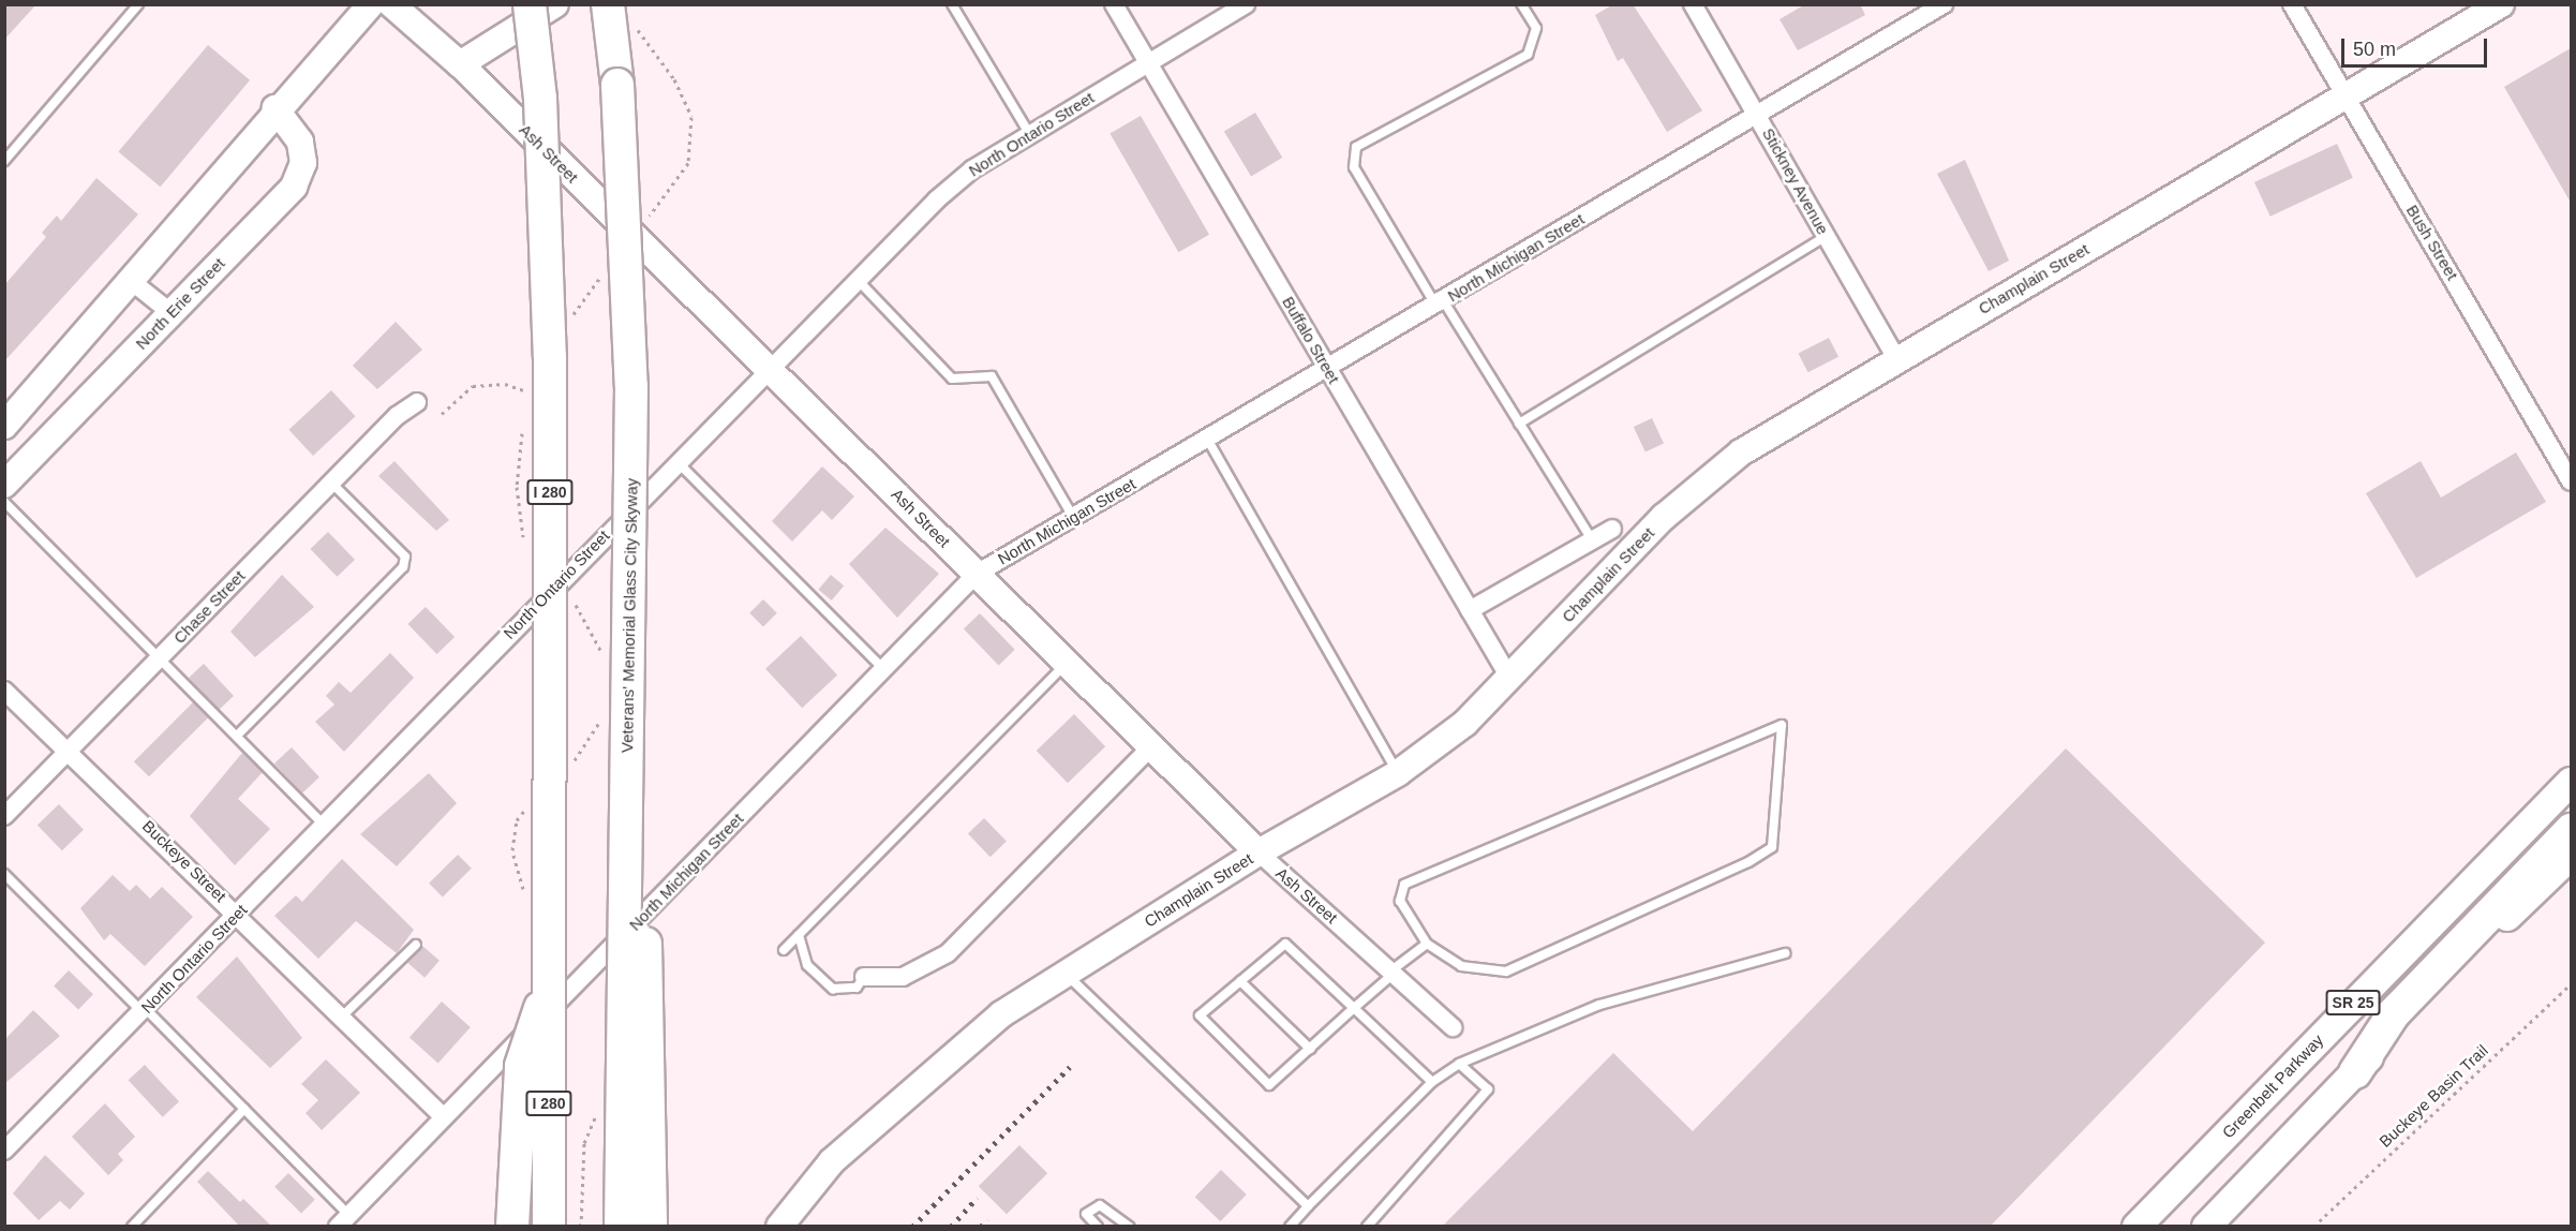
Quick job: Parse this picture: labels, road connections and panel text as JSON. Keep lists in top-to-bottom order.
{
  "streets": {
    "highway": ["I 280", "Veterans' Memorial Glass City Skyway"],
    "main road": ["SR 25", "Greenbelt Parkway"],
    "street": [
      "North Ontario Street",
      "Ash Street",
      "Stickney Avenue",
      "Bush Street",
      "North Michigan Street",
      "Champlain Street",
      "North Erie Street",
      "Buffalo Street",
      "Chase Street",
      "Buckeye Street"
    ],
    "path": ["Buckeye Basin Trail"]
  },
  "crossings": [
    ["North Ontario Street", "Ash Street"],
    ["North Ontario Street", "Buffalo Street"],
    ["North Ontario Street", "Buckeye Street"],
    ["Ash Street", "North Michigan Street"],
    ["Ash Street", "Champlain Street"],
    ["Stickney Avenue", "North Michigan Street"],
    ["Stickney Avenue", "Champlain Street"],
    ["Bush Street", "Champlain Street"],
    ["North Michigan Street", "Buffalo Street"],
    ["North Michigan Street", "Buckeye Street"],
    ["Champlain Street", "Buffalo Street"],
    ["Chase Street", "Buckeye Street"]
  ],
  "scale_bar": "50 m"
}
